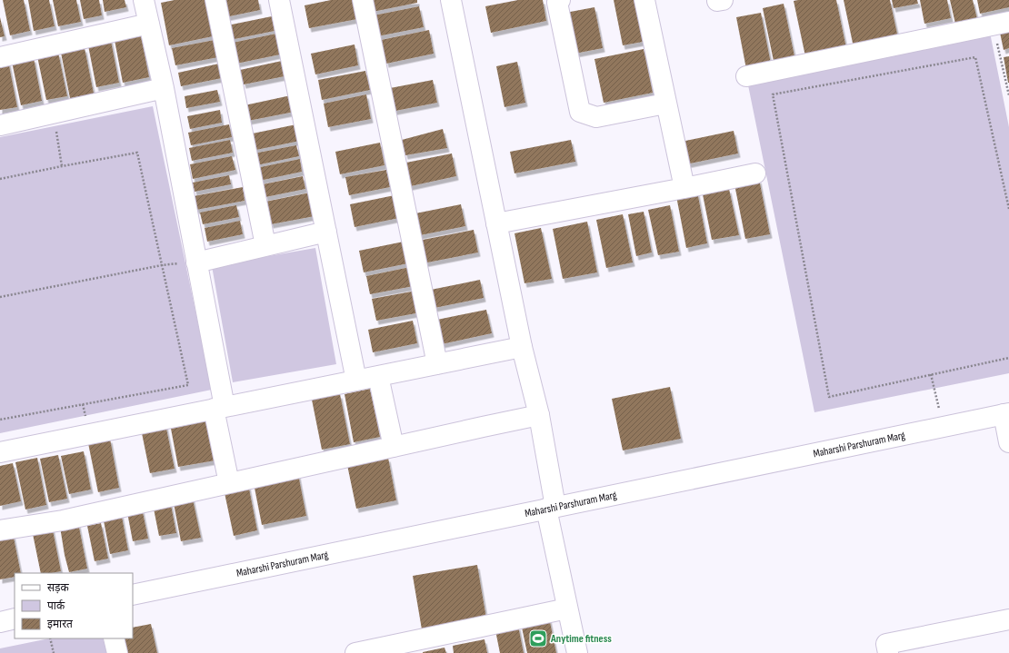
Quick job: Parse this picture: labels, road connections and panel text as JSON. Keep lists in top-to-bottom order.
{
  "streets": {
    "street": ["Maharshi Parshuram Marg"]
  },
  "places": {
    "sports": ["Anytime fitness"]
  },
  "legend": ["सड़क", "पार्क", "इमारत"]
}
